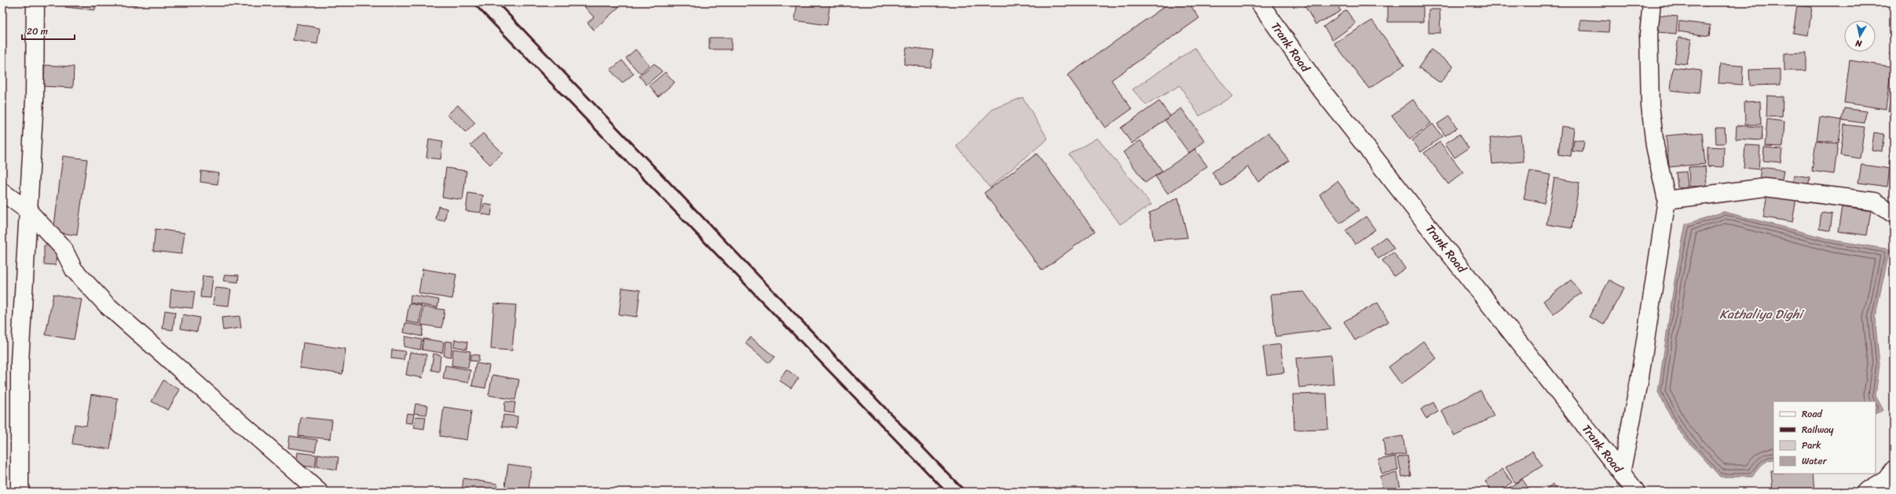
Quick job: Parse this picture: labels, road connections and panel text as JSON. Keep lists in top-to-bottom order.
{
  "streets": {
    "street": ["Trank Road"]
  },
  "water": ["Kathaliya Dighi"],
  "legend": [
    "Road",
    "Railway",
    "Park",
    "Water"
  ],
  "scale_bar": "20 m",
  "north": "bottom"
}
